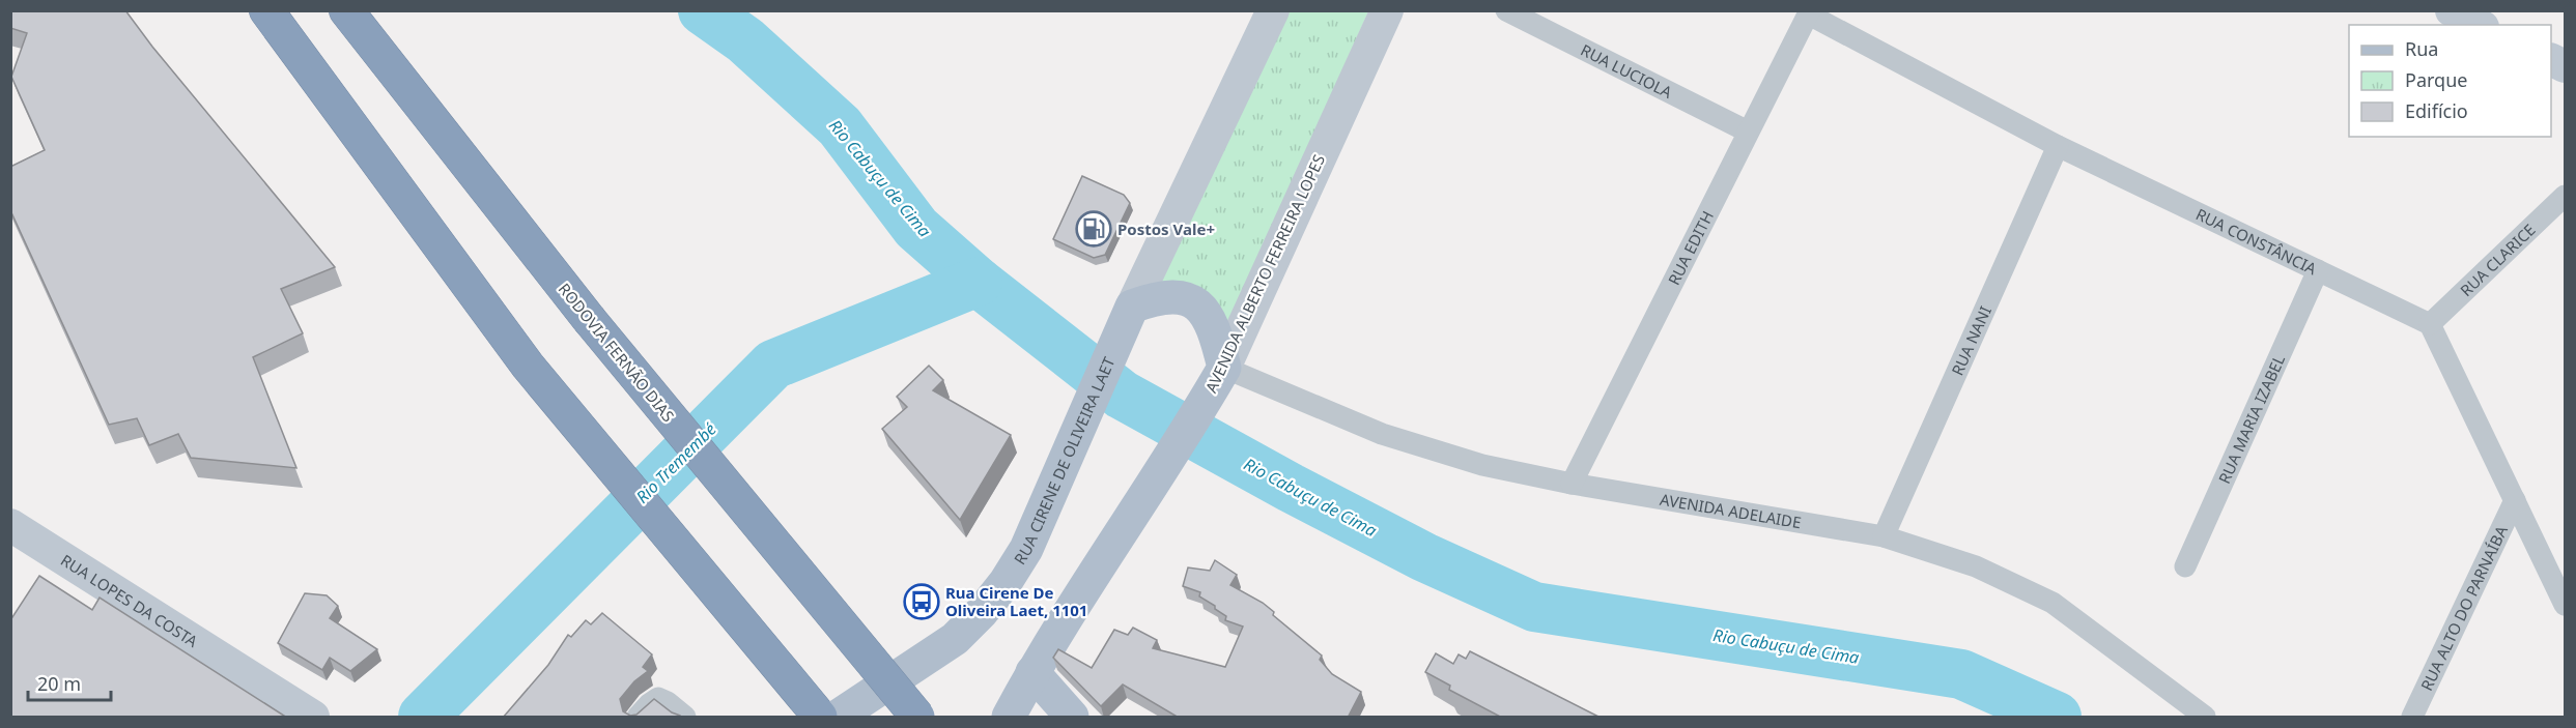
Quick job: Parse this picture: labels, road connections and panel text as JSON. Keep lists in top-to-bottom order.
{
  "streets": {
    "highway": ["RODOVIA FERNÃO DIAS"],
    "main road": ["AVENIDA ALBERTO FERREIRA LOPES", "RUA CIRENE DE OLIVEIRA LAET", "RUA LOPES DA COSTA"],
    "street": [
      "RUA LUCIOLA",
      "RUA CONSTÂNCIA",
      "RUA EDITH",
      "RUA CLARICE",
      "RUA NANI",
      "RUA MARIA IZABEL",
      "AVENIDA ADELAIDE",
      "RUA ALTO DO PARNAÍBA"
    ]
  },
  "crossings": [
    ["RUA LUCIOLA", "RUA EDITH"],
    ["RUA CONSTÂNCIA", "RUA EDITH"],
    ["RUA CONSTÂNCIA", "RUA CLARICE"],
    ["RUA CONSTÂNCIA", "RUA NANI"],
    ["RUA CONSTÂNCIA", "RUA MARIA IZABEL"],
    ["RUA EDITH", "AVENIDA ADELAIDE"],
    ["AVENIDA ALBERTO FERREIRA LOPES", "AVENIDA ADELAIDE"],
    ["RUA NANI", "AVENIDA ADELAIDE"]
  ],
  "water": ["Rio Cabuçu de Cima", "Rio Tremembé"],
  "places": {
    "fuel station": ["Postos Vale+"],
    "bus stop": ["Rua Cirene De Oliveira Laet, 1101"]
  },
  "legend": ["Rua", "Parque", "Edifício"],
  "scale_bar": "20 m"
}
